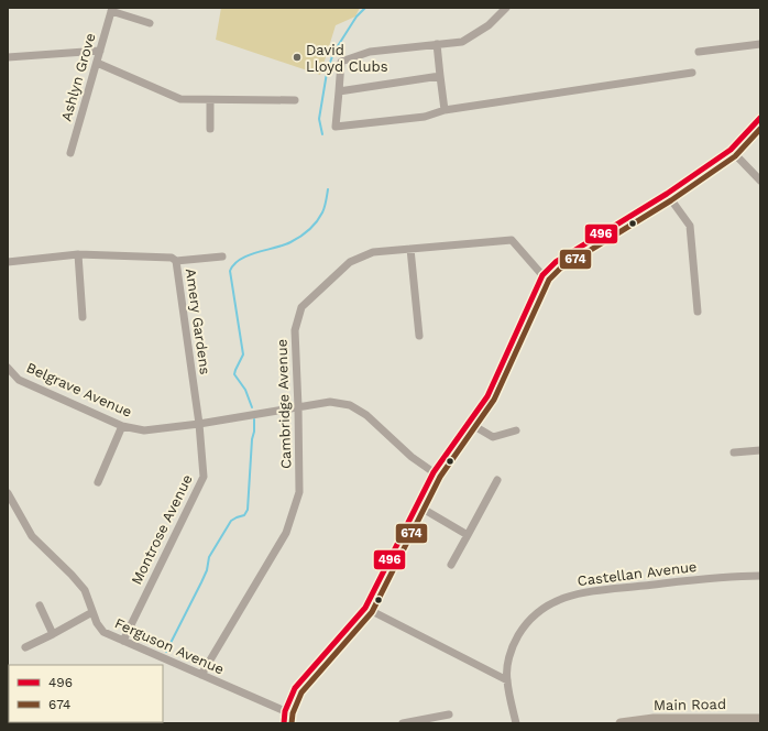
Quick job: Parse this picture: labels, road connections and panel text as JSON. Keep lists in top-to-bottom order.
{
  "streets": {
    "main road": ["Main Road"],
    "street": [
      "Ashlyn Grove",
      "Amery Gardens",
      "Belgrave Avenue",
      "Cambridge Avenue",
      "Montrose Avenue",
      "Castellan Avenue",
      "Ferguson Avenue"
    ]
  },
  "crossings": [
    ["Amery Gardens", "Belgrave Avenue"],
    ["Amery Gardens", "Montrose Avenue"],
    ["Belgrave Avenue", "Cambridge Avenue"],
    ["Belgrave Avenue", "Montrose Avenue"],
    ["Cambridge Avenue", "Ferguson Avenue"],
    ["Montrose Avenue", "Ferguson Avenue"]
  ],
  "places": ["David Lloyd Clubs"],
  "lines": ["transit line 496", "transit line 674"],
  "legend": ["496", "674"]
}
